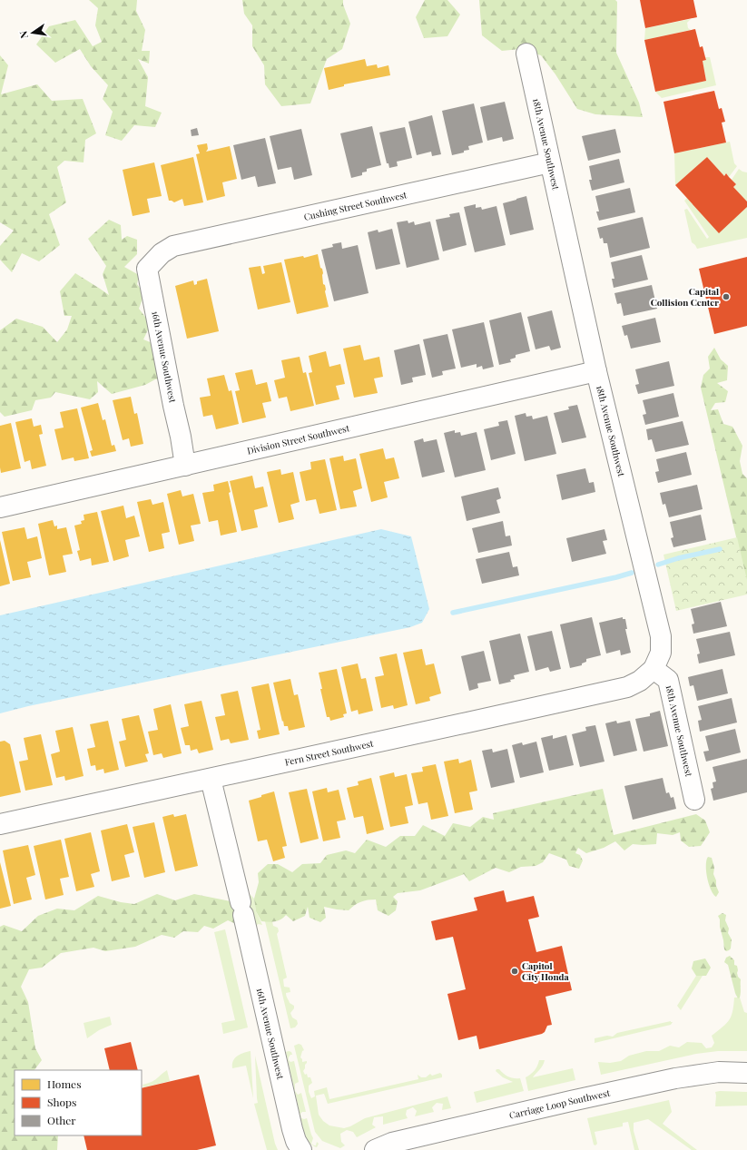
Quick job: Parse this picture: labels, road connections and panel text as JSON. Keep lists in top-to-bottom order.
{
  "streets": {
    "street": [
      "18th Avenue Southwest",
      "Cushing Street Southwest",
      "16th Avenue Southwest",
      "Division Street Southwest",
      "Fern Street Southwest",
      "Carriage Loop Southwest"
    ]
  },
  "crossings": [
    ["18th Avenue Southwest", "Cushing Street Southwest"],
    ["18th Avenue Southwest", "Division Street Southwest"],
    ["18th Avenue Southwest", "Fern Street Southwest"],
    ["Cushing Street Southwest", "16th Avenue Southwest"],
    ["16th Avenue Southwest", "Division Street Southwest"],
    ["16th Avenue Southwest", "Fern Street Southwest"]
  ],
  "places": ["Capital Collision Center", "Capitol City Honda"],
  "legend": ["Homes", "Shops", "Other"],
  "north": "left"
}
